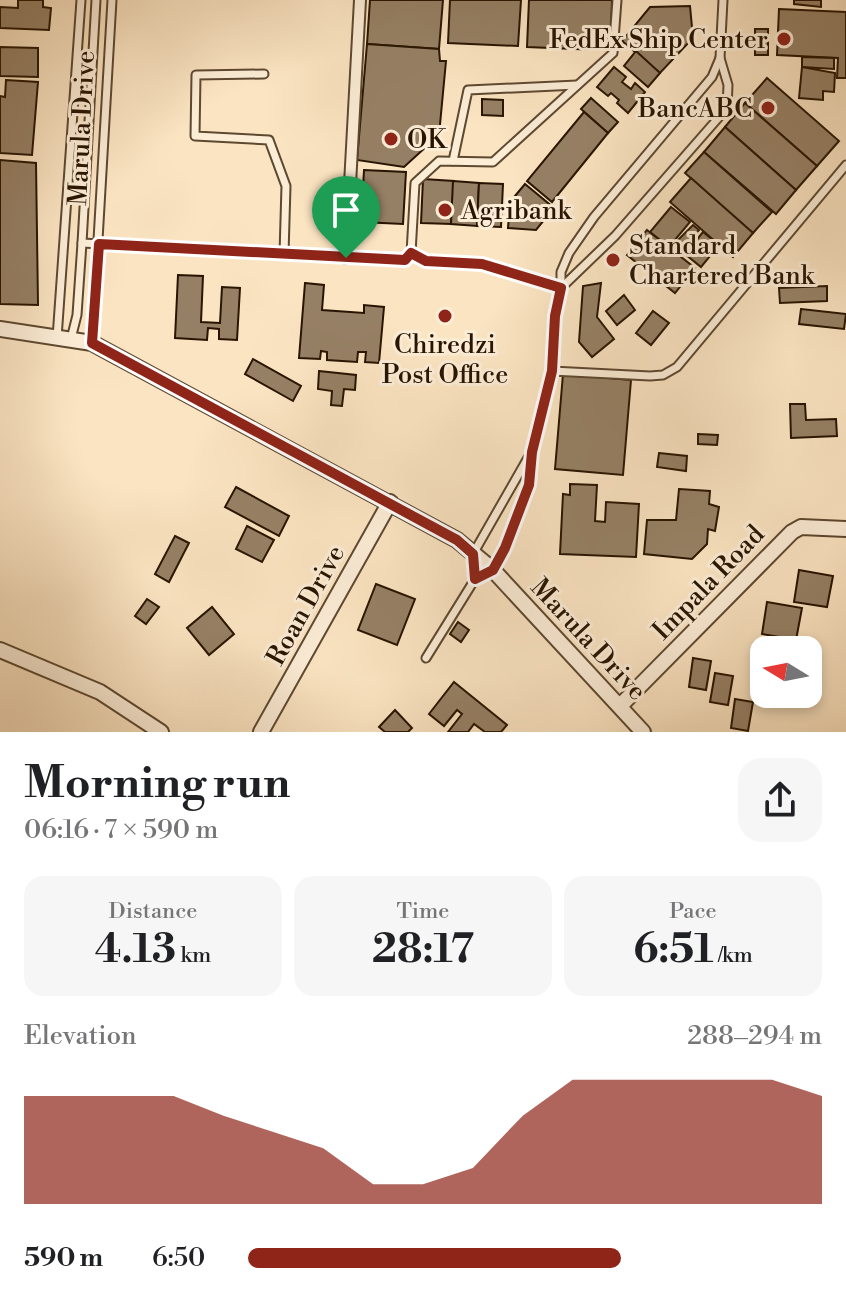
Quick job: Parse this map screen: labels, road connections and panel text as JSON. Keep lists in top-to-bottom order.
{
  "streets": {
    "street": ["Marula Drive", "Impala Road", "Roan Drive"]
  },
  "crossings": [
    ["Marula Drive", "Impala Road"],
    ["Marula Drive", "Roan Drive"]
  ],
  "places": [
    "FedEx Ship Center",
    "BancABC",
    "OK",
    "Agribank",
    "Standard Chartered Bank",
    "Chiredzi Post Office"
  ],
  "north": "left",
  "page": {
    "heading": ["Morning run", "06:16 · 7 × 590 m"],
    "stats": [
      ["Distance", "4.13 km"],
      ["Time", "28:17"],
      ["Pace", "6:51 /km"]
    ],
    "chart": ["Elevation", "288–294 m"],
    "list": [
      {
        "name": "590 m",
        "note": "6:50"
      }
    ]
  }
}
